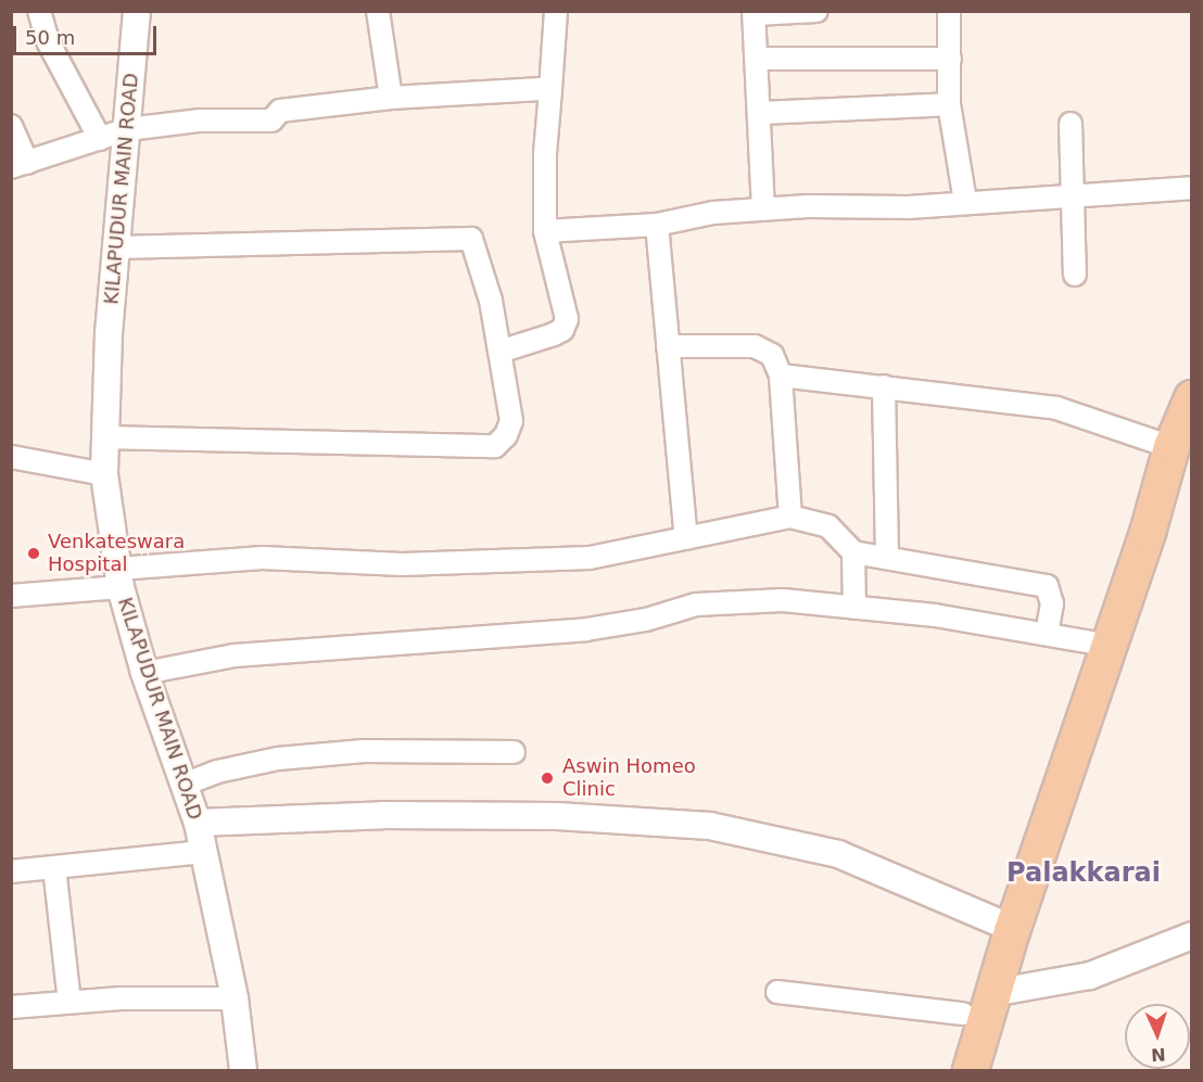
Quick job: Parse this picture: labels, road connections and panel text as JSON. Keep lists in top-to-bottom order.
{
  "streets": {
    "street": ["KILAPUDUR MAIN ROAD"]
  },
  "districts": ["Palakkarai"],
  "places": ["Venkateswara Hospital", "Aswin Homeo Clinic"],
  "scale_bar": "50 m",
  "north": "bottom"
}
